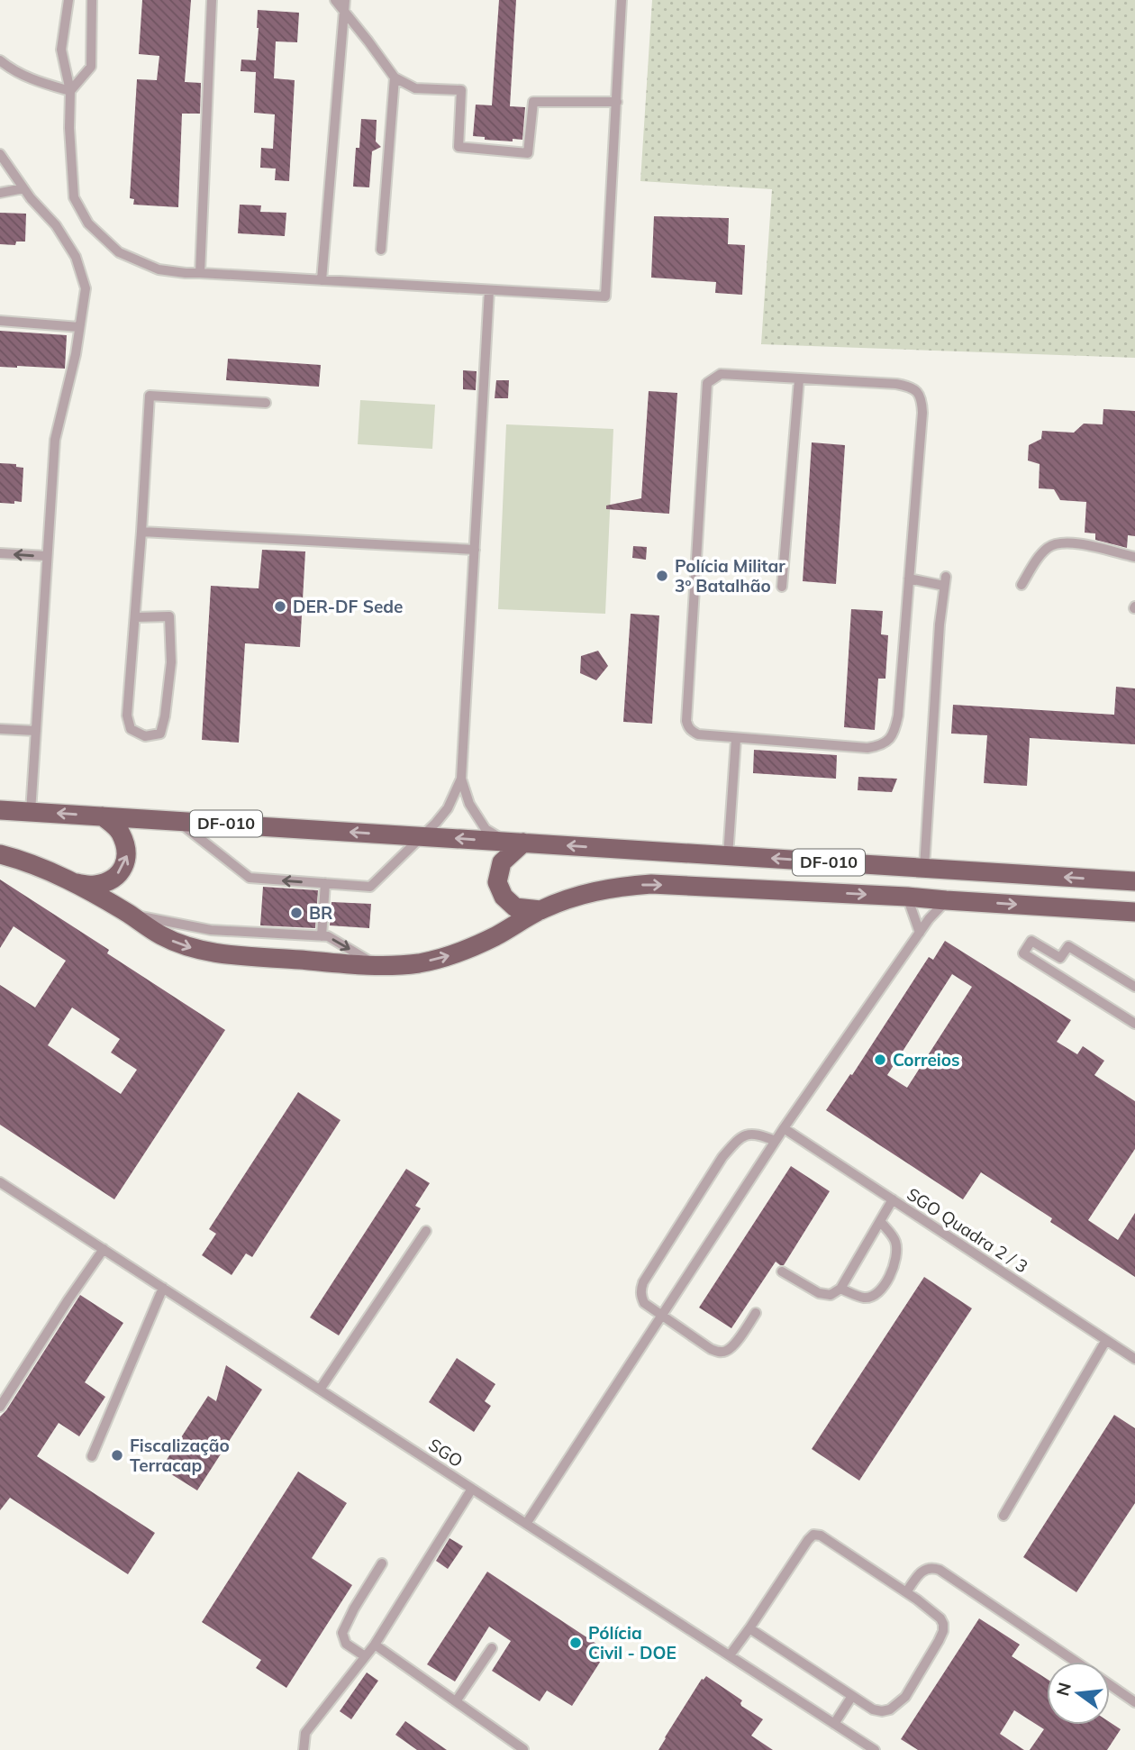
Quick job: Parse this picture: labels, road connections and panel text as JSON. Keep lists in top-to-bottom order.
{
  "streets": {
    "main road": ["DF-010"],
    "lane": ["SGO Quadra 2 / 3", "SGO"]
  },
  "places": [
    "Polícia Militar 3º Batalhão",
    "DER-DF Sede",
    "BR",
    "Correios",
    "Fiscalização Terracap",
    "Pólícia Civil - DOE"
  ],
  "north": "left"
}
